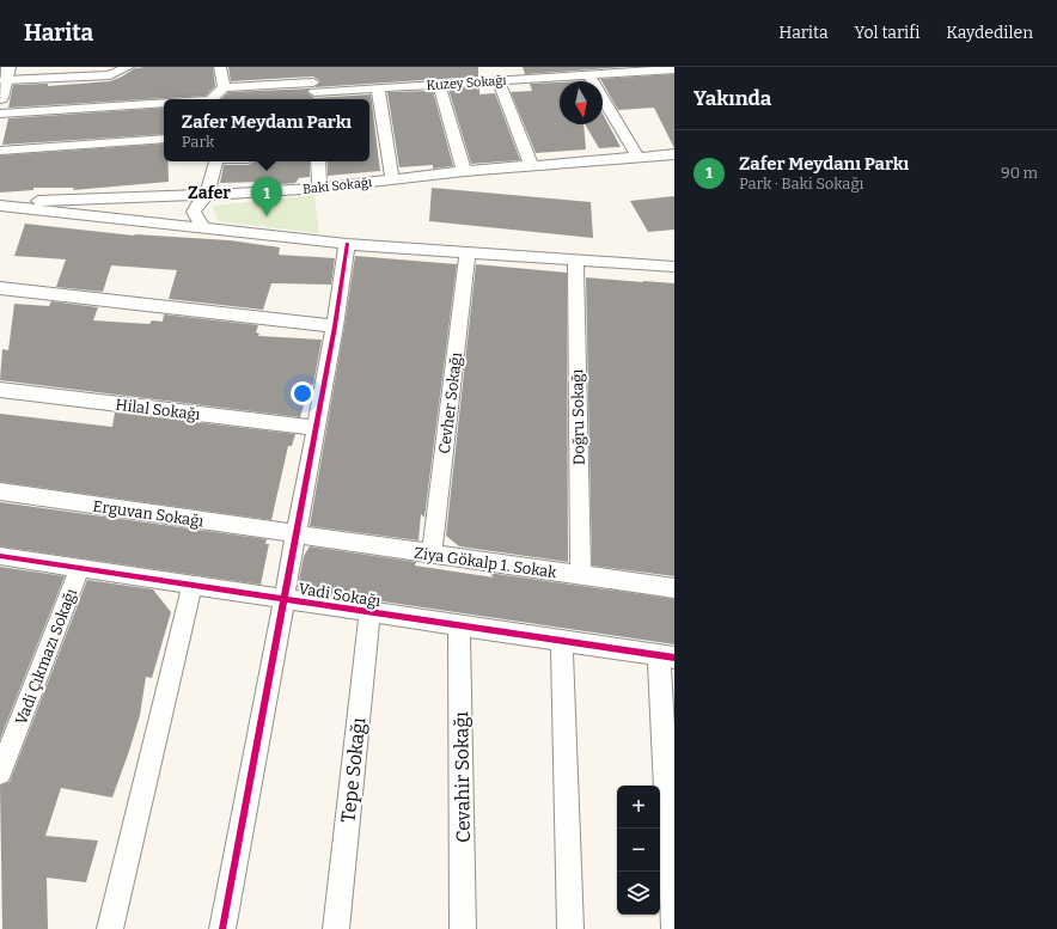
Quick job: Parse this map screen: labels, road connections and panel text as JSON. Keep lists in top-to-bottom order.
{
  "streets": {
    "street": [
      "Kuzey Sokağı",
      "Baki Sokağı",
      "Cevher Sokağı",
      "Hilal Sokağı",
      "Doğru Sokağı",
      "Erguvan Sokağı",
      "Ziya Gökalp 1. Sokak",
      "Vadi Sokağı",
      "Vadi Çıkmazı Sokağı",
      "Tepe Sokağı",
      "Cevahir Sokağı"
    ]
  },
  "crossings": [
    ["Cevher Sokağı", "Ziya Gökalp 1. Sokak"],
    ["Doğru Sokağı", "Ziya Gökalp 1. Sokak"],
    ["Erguvan Sokağı", "Ziya Gökalp 1. Sokak"],
    ["Vadi Sokağı", "Vadi Çıkmazı Sokağı"],
    ["Vadi Sokağı", "Tepe Sokağı"],
    ["Vadi Sokağı", "Cevahir Sokağı"]
  ],
  "districts": ["Zafer"],
  "north": "bottom",
  "page": {
    "header": "Harita",
    "nav": ["Harita", "Yol tarifi", "Kaydedilen"],
    "heading": "Yakında",
    "popup": ["Zafer Meydanı Parkı", "Park"],
    "list": [
      {
        "mark": "1",
        "name": "Zafer Meydanı Parkı",
        "note": "Park · Baki Sokağı",
        "value": "90 m"
      }
    ],
    "pins": "1",
    "map_buttons": ["+", "−"]
  }
}
